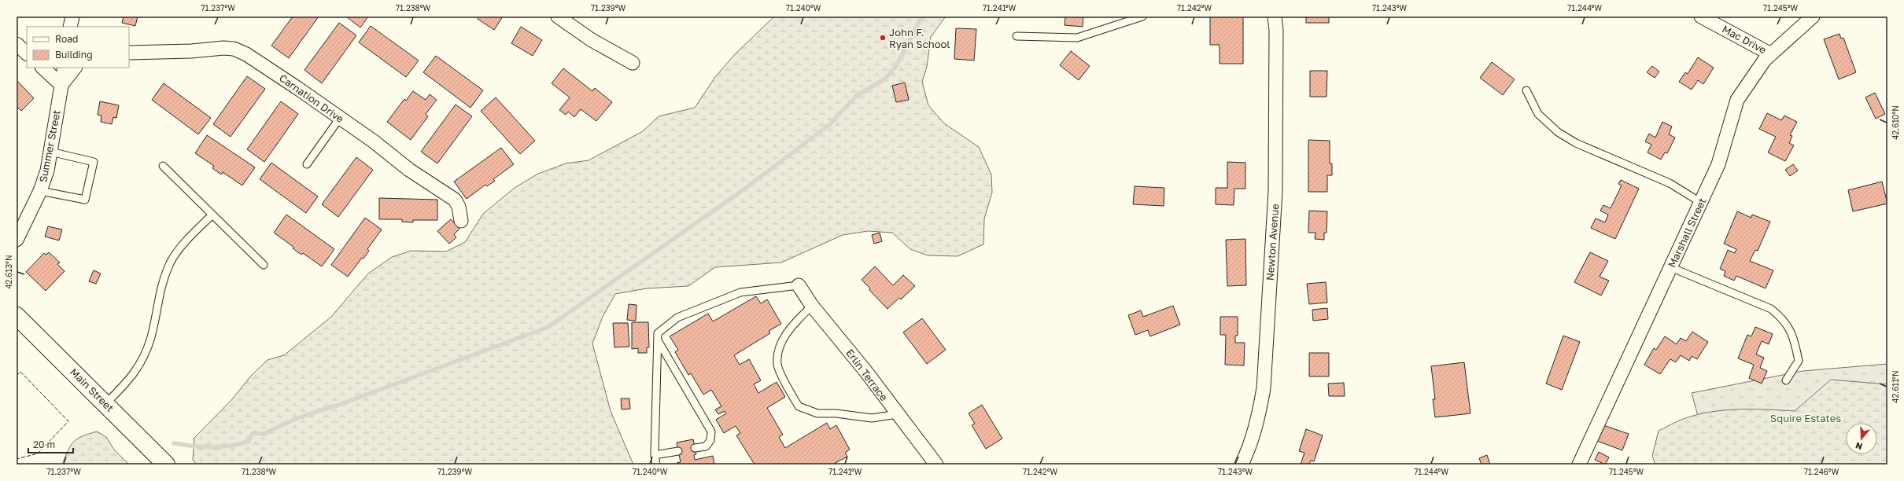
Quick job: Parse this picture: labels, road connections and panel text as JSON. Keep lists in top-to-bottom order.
{
  "streets": {
    "main road": ["Main Street"],
    "street": [
      "Mac Drive",
      "Carnation Drive",
      "Summer Street",
      "Marshall Street",
      "Newton Avenue",
      "Erlin Terrace"
    ]
  },
  "crossings": [
    ["Mac Drive", "Marshall Street"]
  ],
  "parks": ["Squire Estates"],
  "places": ["John F. Ryan School"],
  "legend": ["Road", "Building"],
  "scale_bar": "20 m",
  "north": "bottom",
  "coordinates": [
    "71.237°W",
    "71.238°W",
    "71.239°W",
    "71.240°W",
    "71.241°W",
    "71.242°W",
    "71.243°W",
    "71.244°W",
    "71.245°W",
    "42.610°N",
    "42.613°N",
    "42.611°N",
    "71.246°W"
  ]
}
